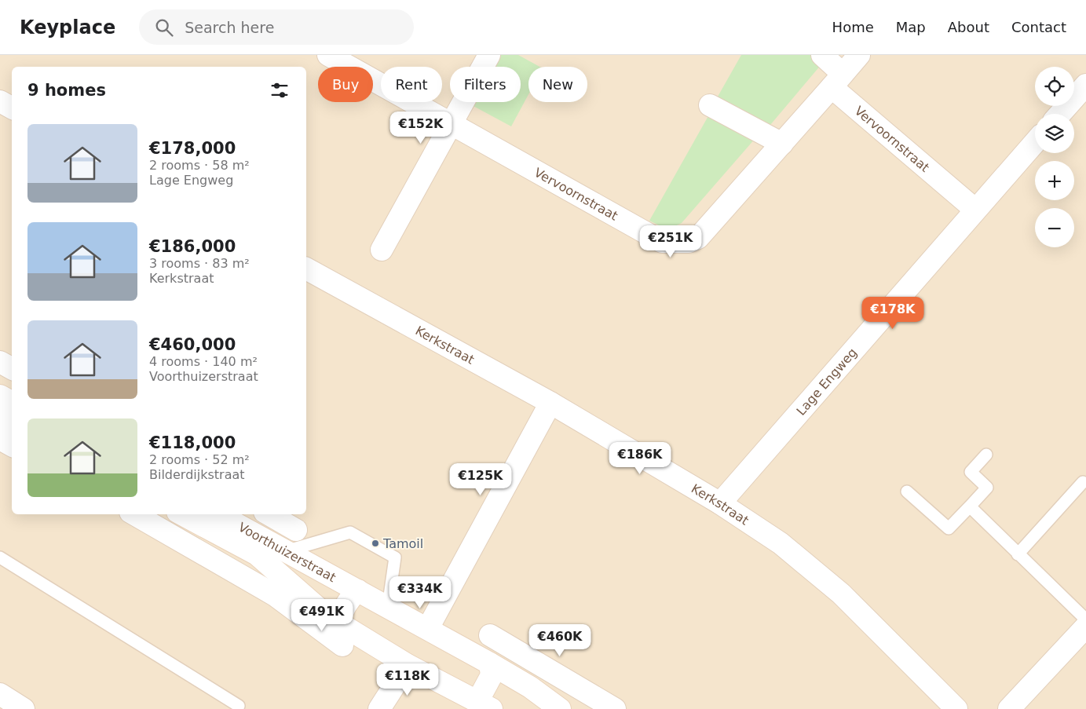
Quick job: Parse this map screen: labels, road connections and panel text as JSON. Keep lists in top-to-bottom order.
{
  "streets": {
    "street": [
      "Vervoornstraat",
      "Kerkstraat",
      "Lage Engweg",
      "Voorthuizerstraat"
    ]
  },
  "crossings": [
    ["Vervoornstraat", "Lage Engweg"],
    ["Kerkstraat", "Lage Engweg"]
  ],
  "places": ["Tamoil"],
  "page": {
    "header": "Keyplace",
    "search": "Search here",
    "nav": [
      "Home",
      "Map",
      "About",
      "Contact"
    ],
    "map_buttons": ["+", "−"],
    "chip": [
      "Buy",
      "Rent",
      "Filters",
      "New"
    ],
    "heading": "9 homes",
    "price": [
      "€152K",
      "€251K",
      "€178K",
      "€186K",
      "€125K",
      "€334K",
      "€491K",
      "€460K",
      "€118K"
    ],
    "list": [
      {
        "name": "€178,000",
        "note": "2 rooms · 58 m² · Lage Engweg"
      },
      {
        "name": "€186,000",
        "note": "3 rooms · 83 m² · Kerkstraat"
      },
      {
        "name": "€460,000",
        "note": "4 rooms · 140 m² · Voorthuizerstraat"
      },
      {
        "name": "€118,000",
        "note": "2 rooms · 52 m² · Bilderdijkstraat"
      }
    ]
  }
}
